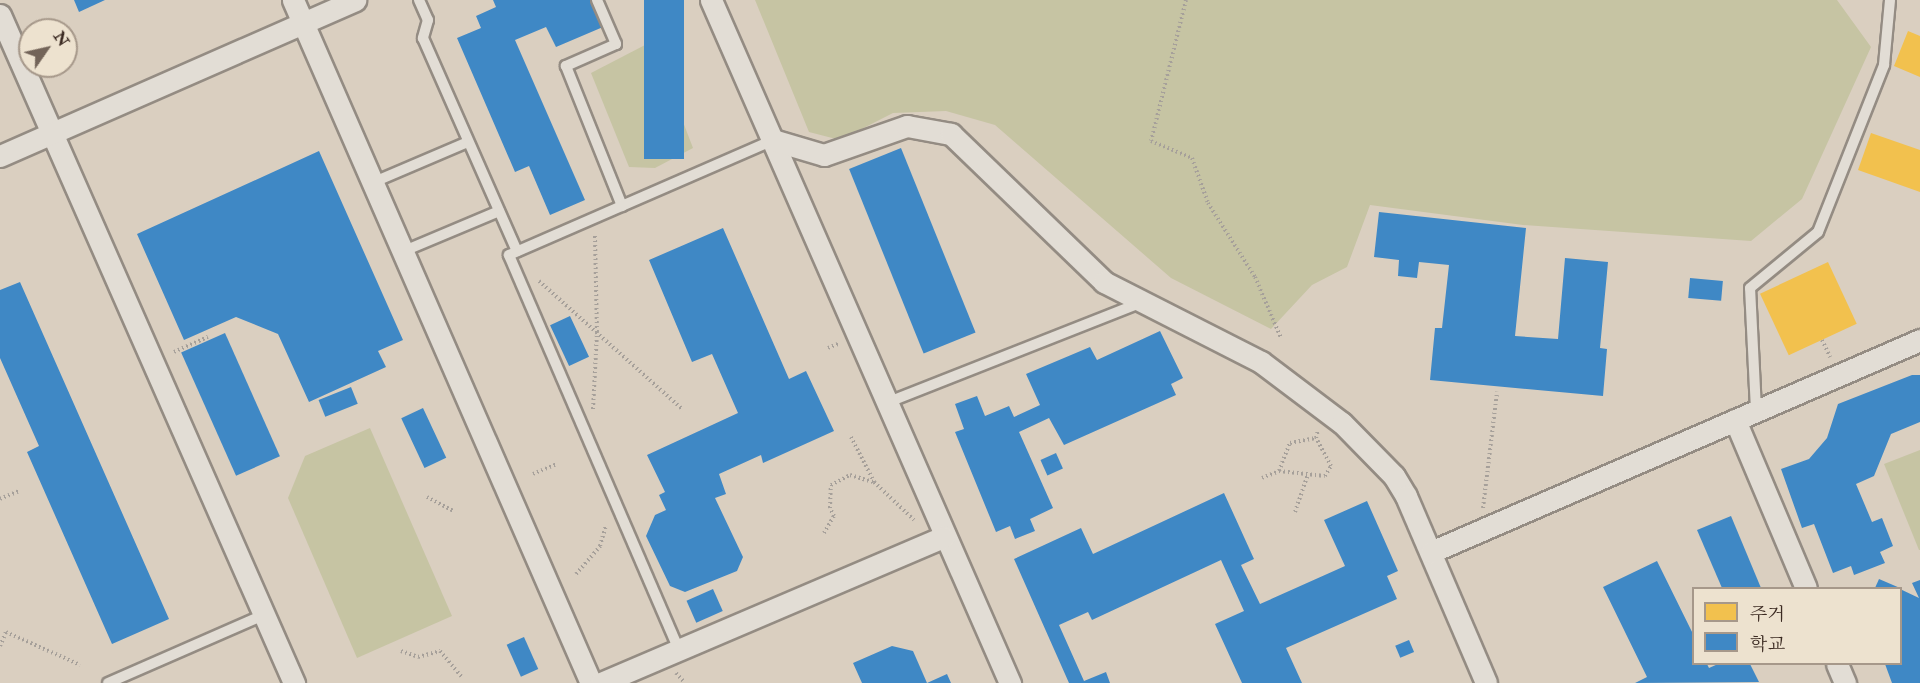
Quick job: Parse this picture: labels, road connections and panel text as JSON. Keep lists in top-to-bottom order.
{
  "legend": ["주거", "학교"],
  "north": "top right"
}
